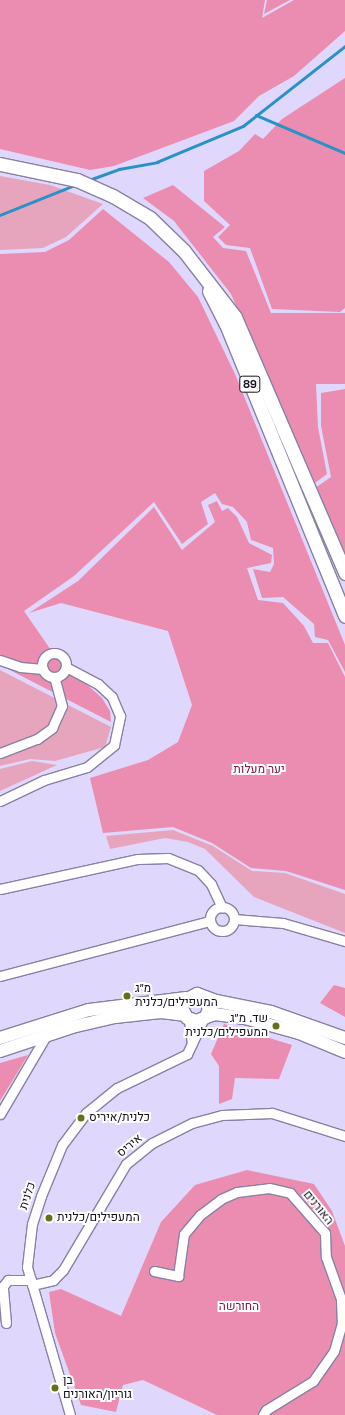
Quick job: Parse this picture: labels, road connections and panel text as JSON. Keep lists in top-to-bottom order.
{
  "streets": {
    "highway": ["89"],
    "street": ["איריס", "כלנית", "האורנים"]
  },
  "crossings": [
    ["איריס", "כלנית"]
  ],
  "parks": ["יער מעלות", "החורשה"],
  "places": [
    "מ״ג המעפילים/כלנית",
    "שד. מ״ג המעפילים/כלנית",
    "כלנית/איריס",
    "המעפילים/כלנית",
    "בן גוריון/האורנים"
  ]
}
